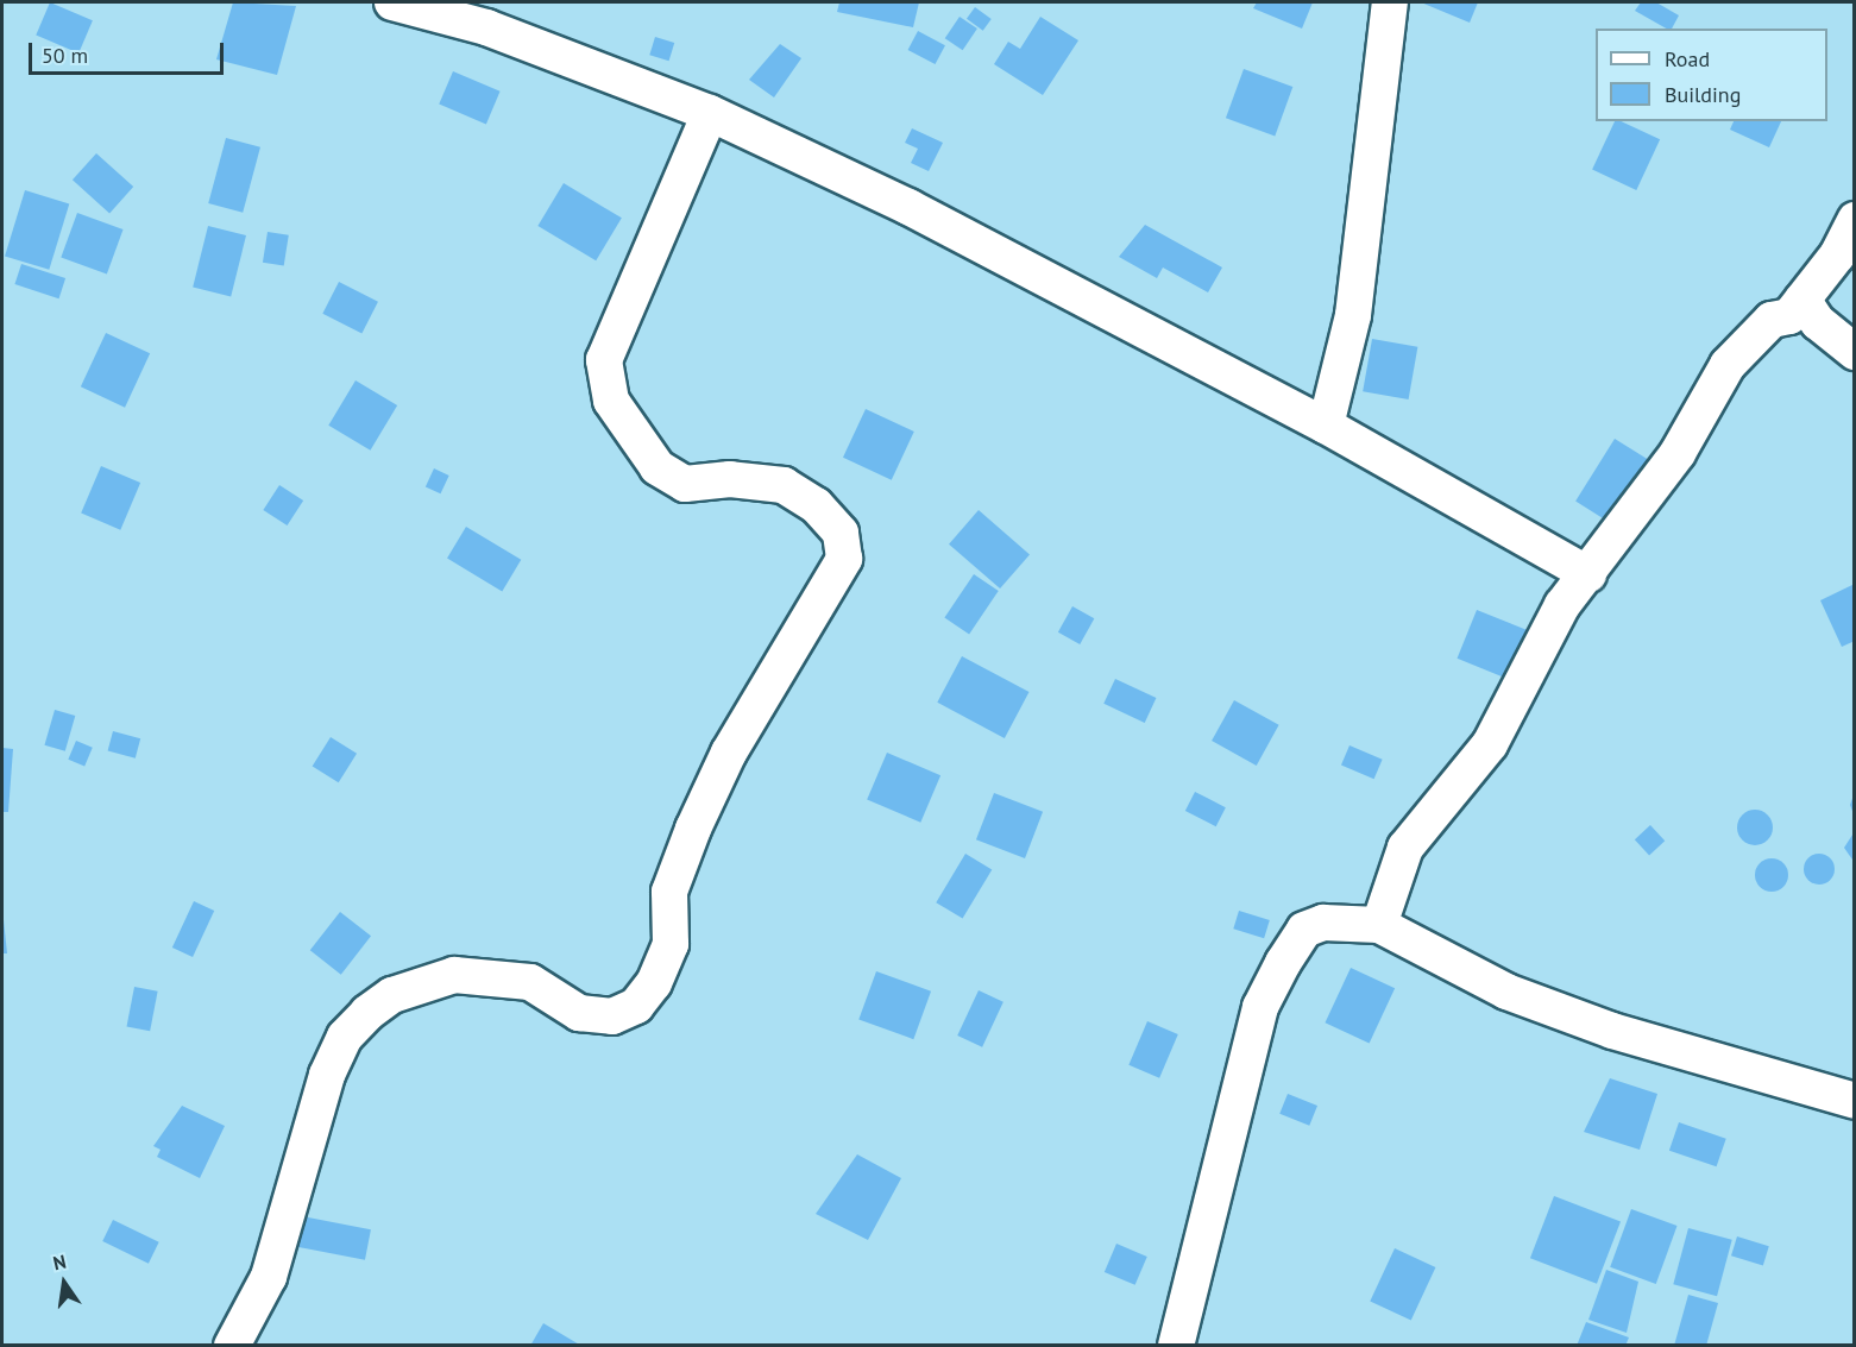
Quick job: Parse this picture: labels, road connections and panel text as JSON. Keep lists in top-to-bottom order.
{
  "legend": ["Road", "Building"],
  "scale_bar": "50 m",
  "north": "top"
}
